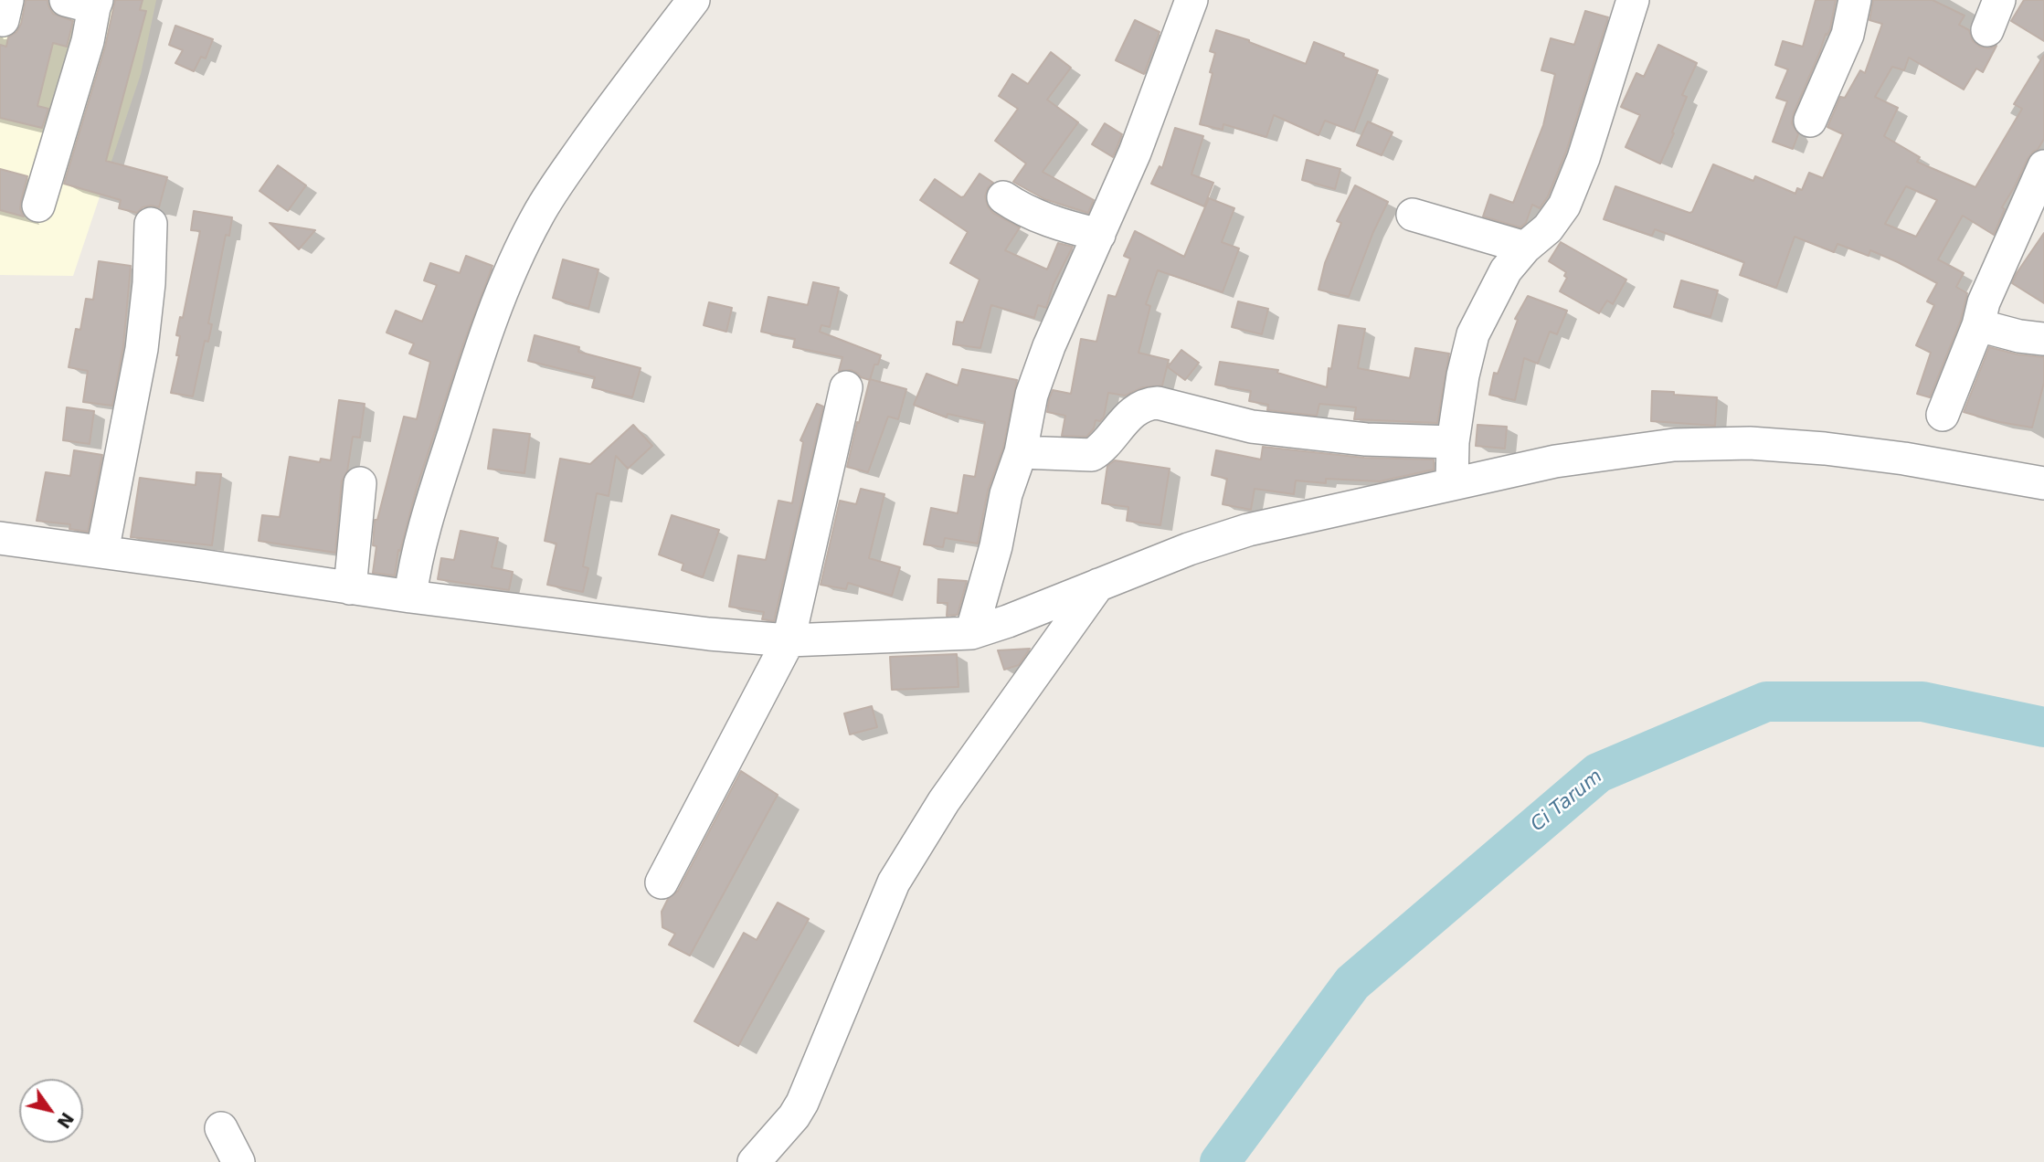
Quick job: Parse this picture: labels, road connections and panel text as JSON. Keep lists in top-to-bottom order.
{
  "water": ["Ci Tarum"],
  "north": "bottom right"
}
